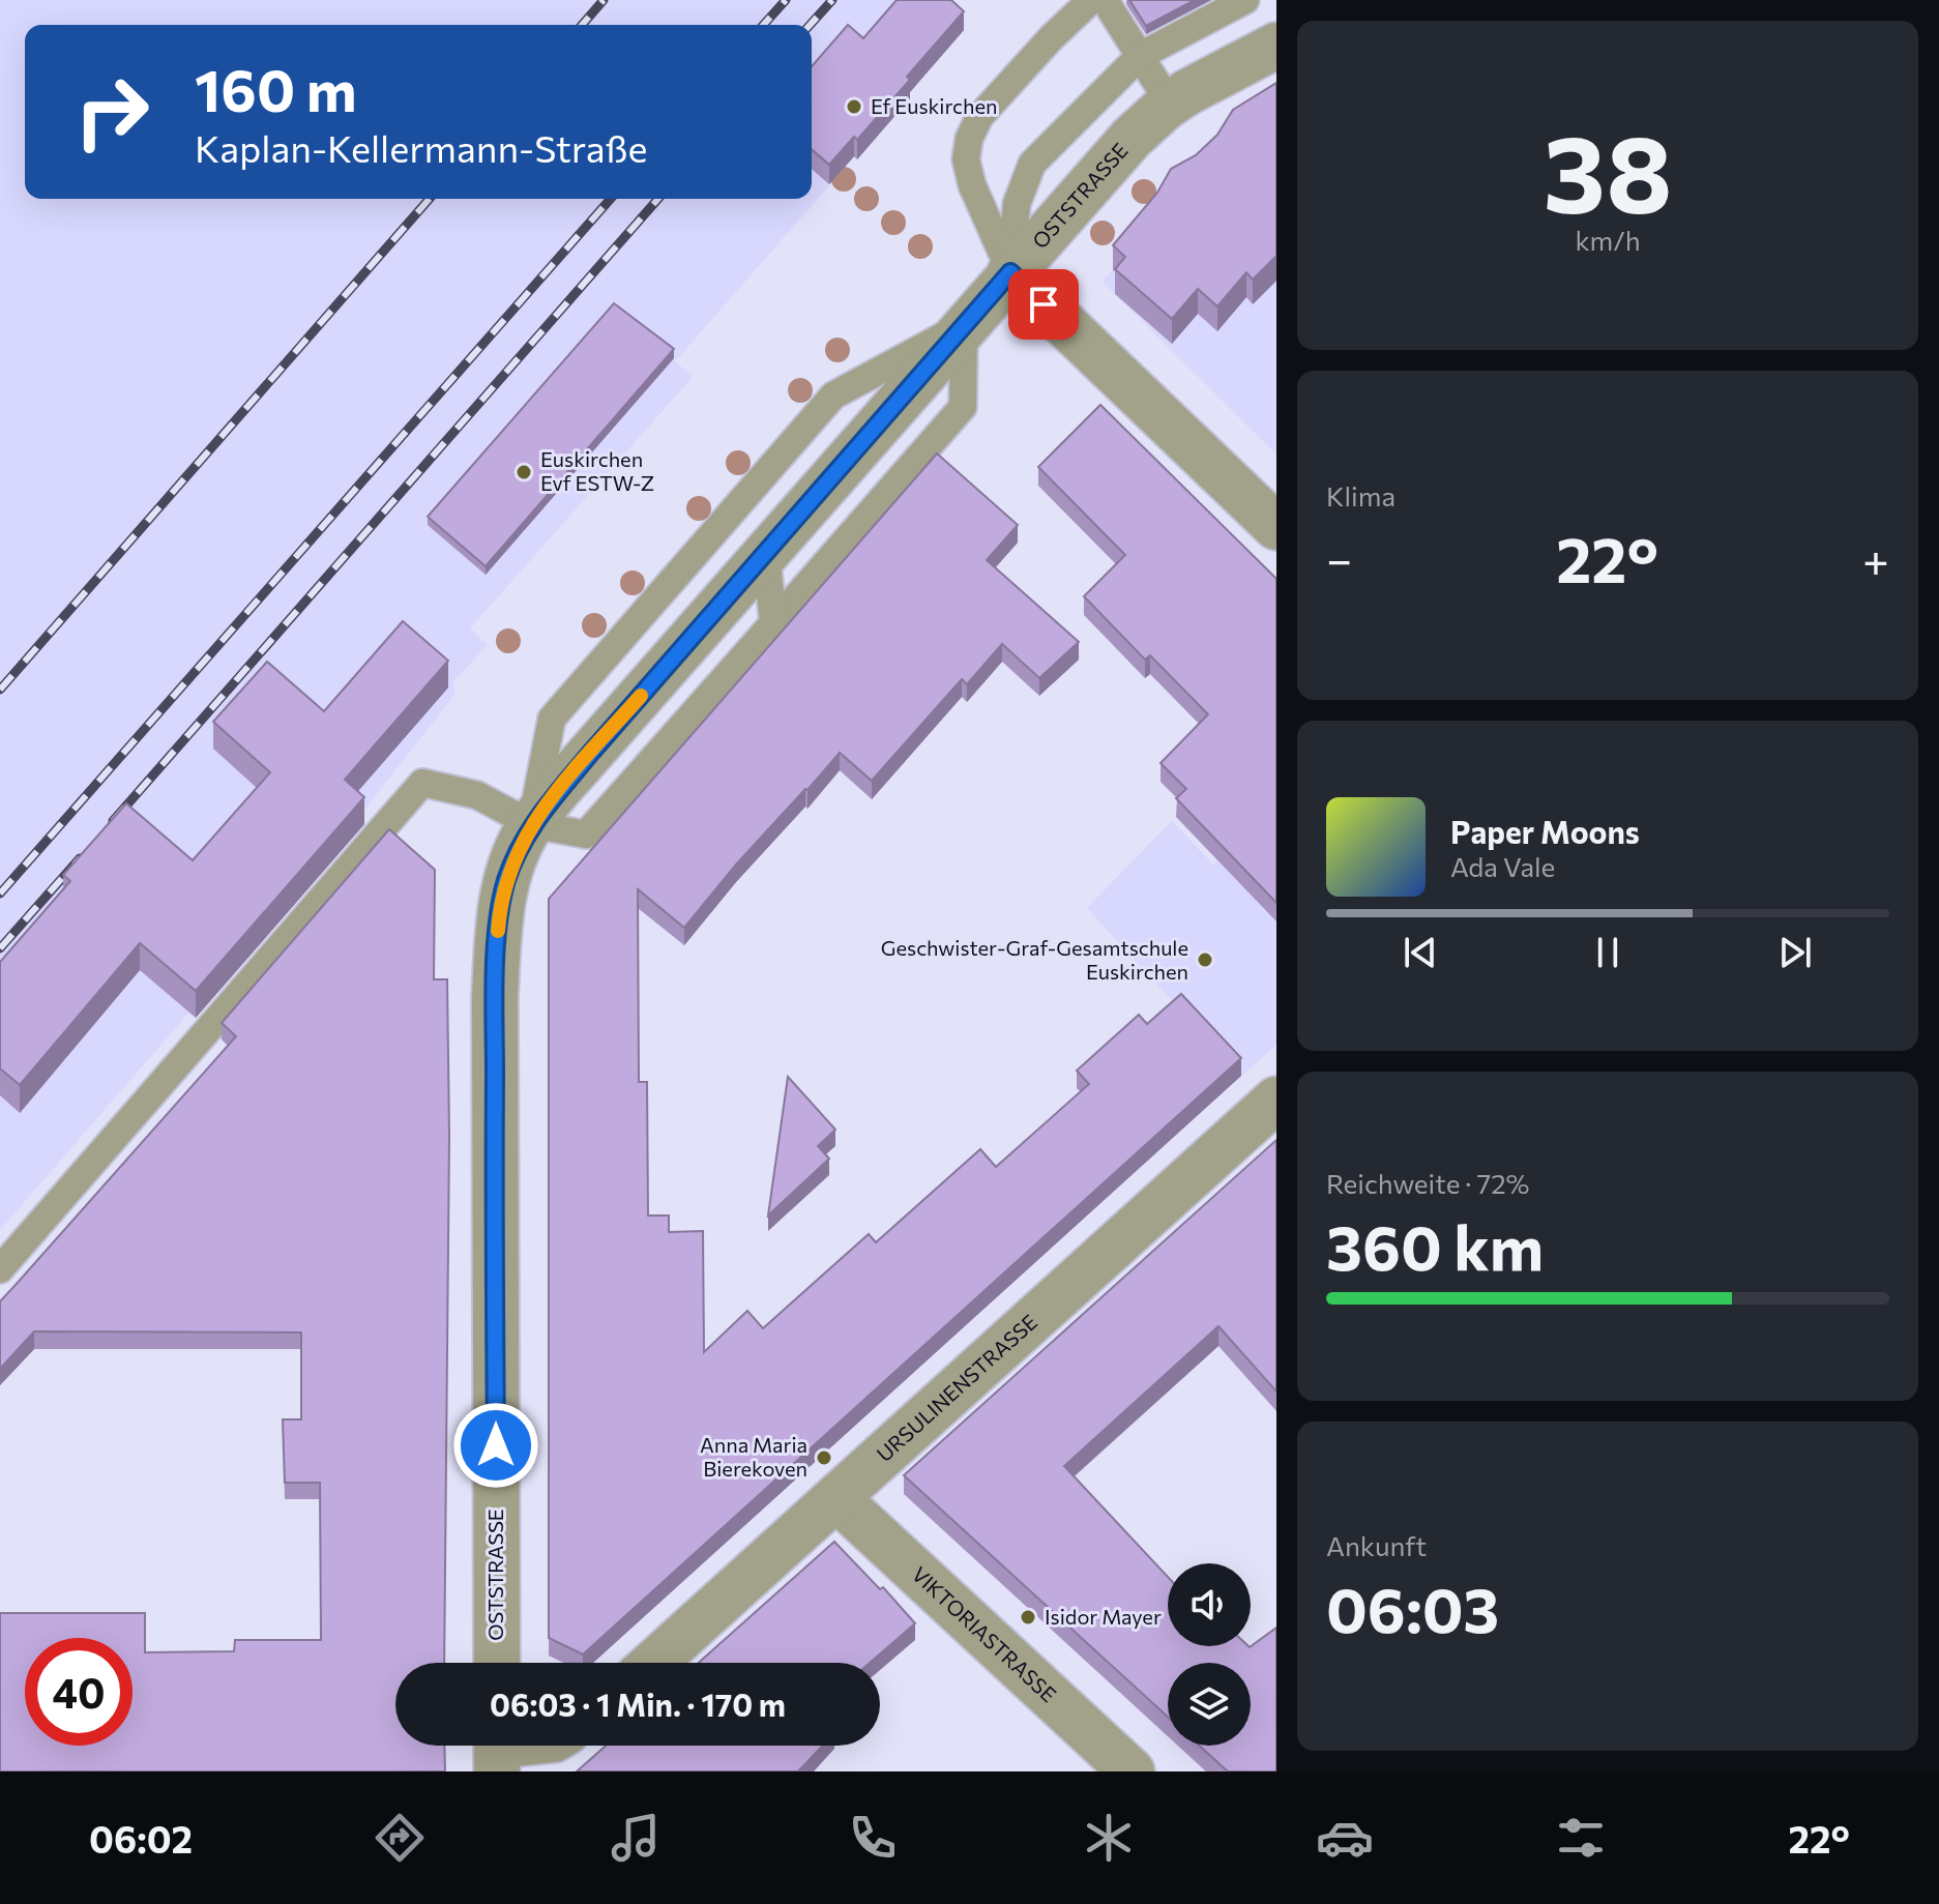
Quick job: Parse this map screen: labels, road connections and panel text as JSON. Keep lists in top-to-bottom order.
{
  "streets": {
    "street": ["OSTSTRASSE", "URSULINENSTRASSE", "VIKTORIASTRASSE"]
  },
  "crossings": [
    ["URSULINENSTRASSE", "VIKTORIASTRASSE"]
  ],
  "places": [
    "Ef Euskirchen",
    "Euskirchen Evf ESTW-Z",
    "Geschwister-Graf-Gesamtschule Euskirchen",
    "Anna Maria Bierekoven",
    "Isidor Mayer"
  ],
  "page": {
    "tile": [
      ["38", "km/h"],
      "Klima",
      ["Reichweite · 72%", "360 km"],
      ["Ankunft", "06:03"]
    ],
    "turn": ["160 m", "Kaplan-Kellermann-Straße"],
    "heat": ["−", "22°", "+"],
    "song": ["Paper Moons", "Ada Vale"],
    "limit": "40",
    "trip": "06:03 · 1 Min. · 170 m",
    "tabs": ["06:02", "22°"]
  }
}
